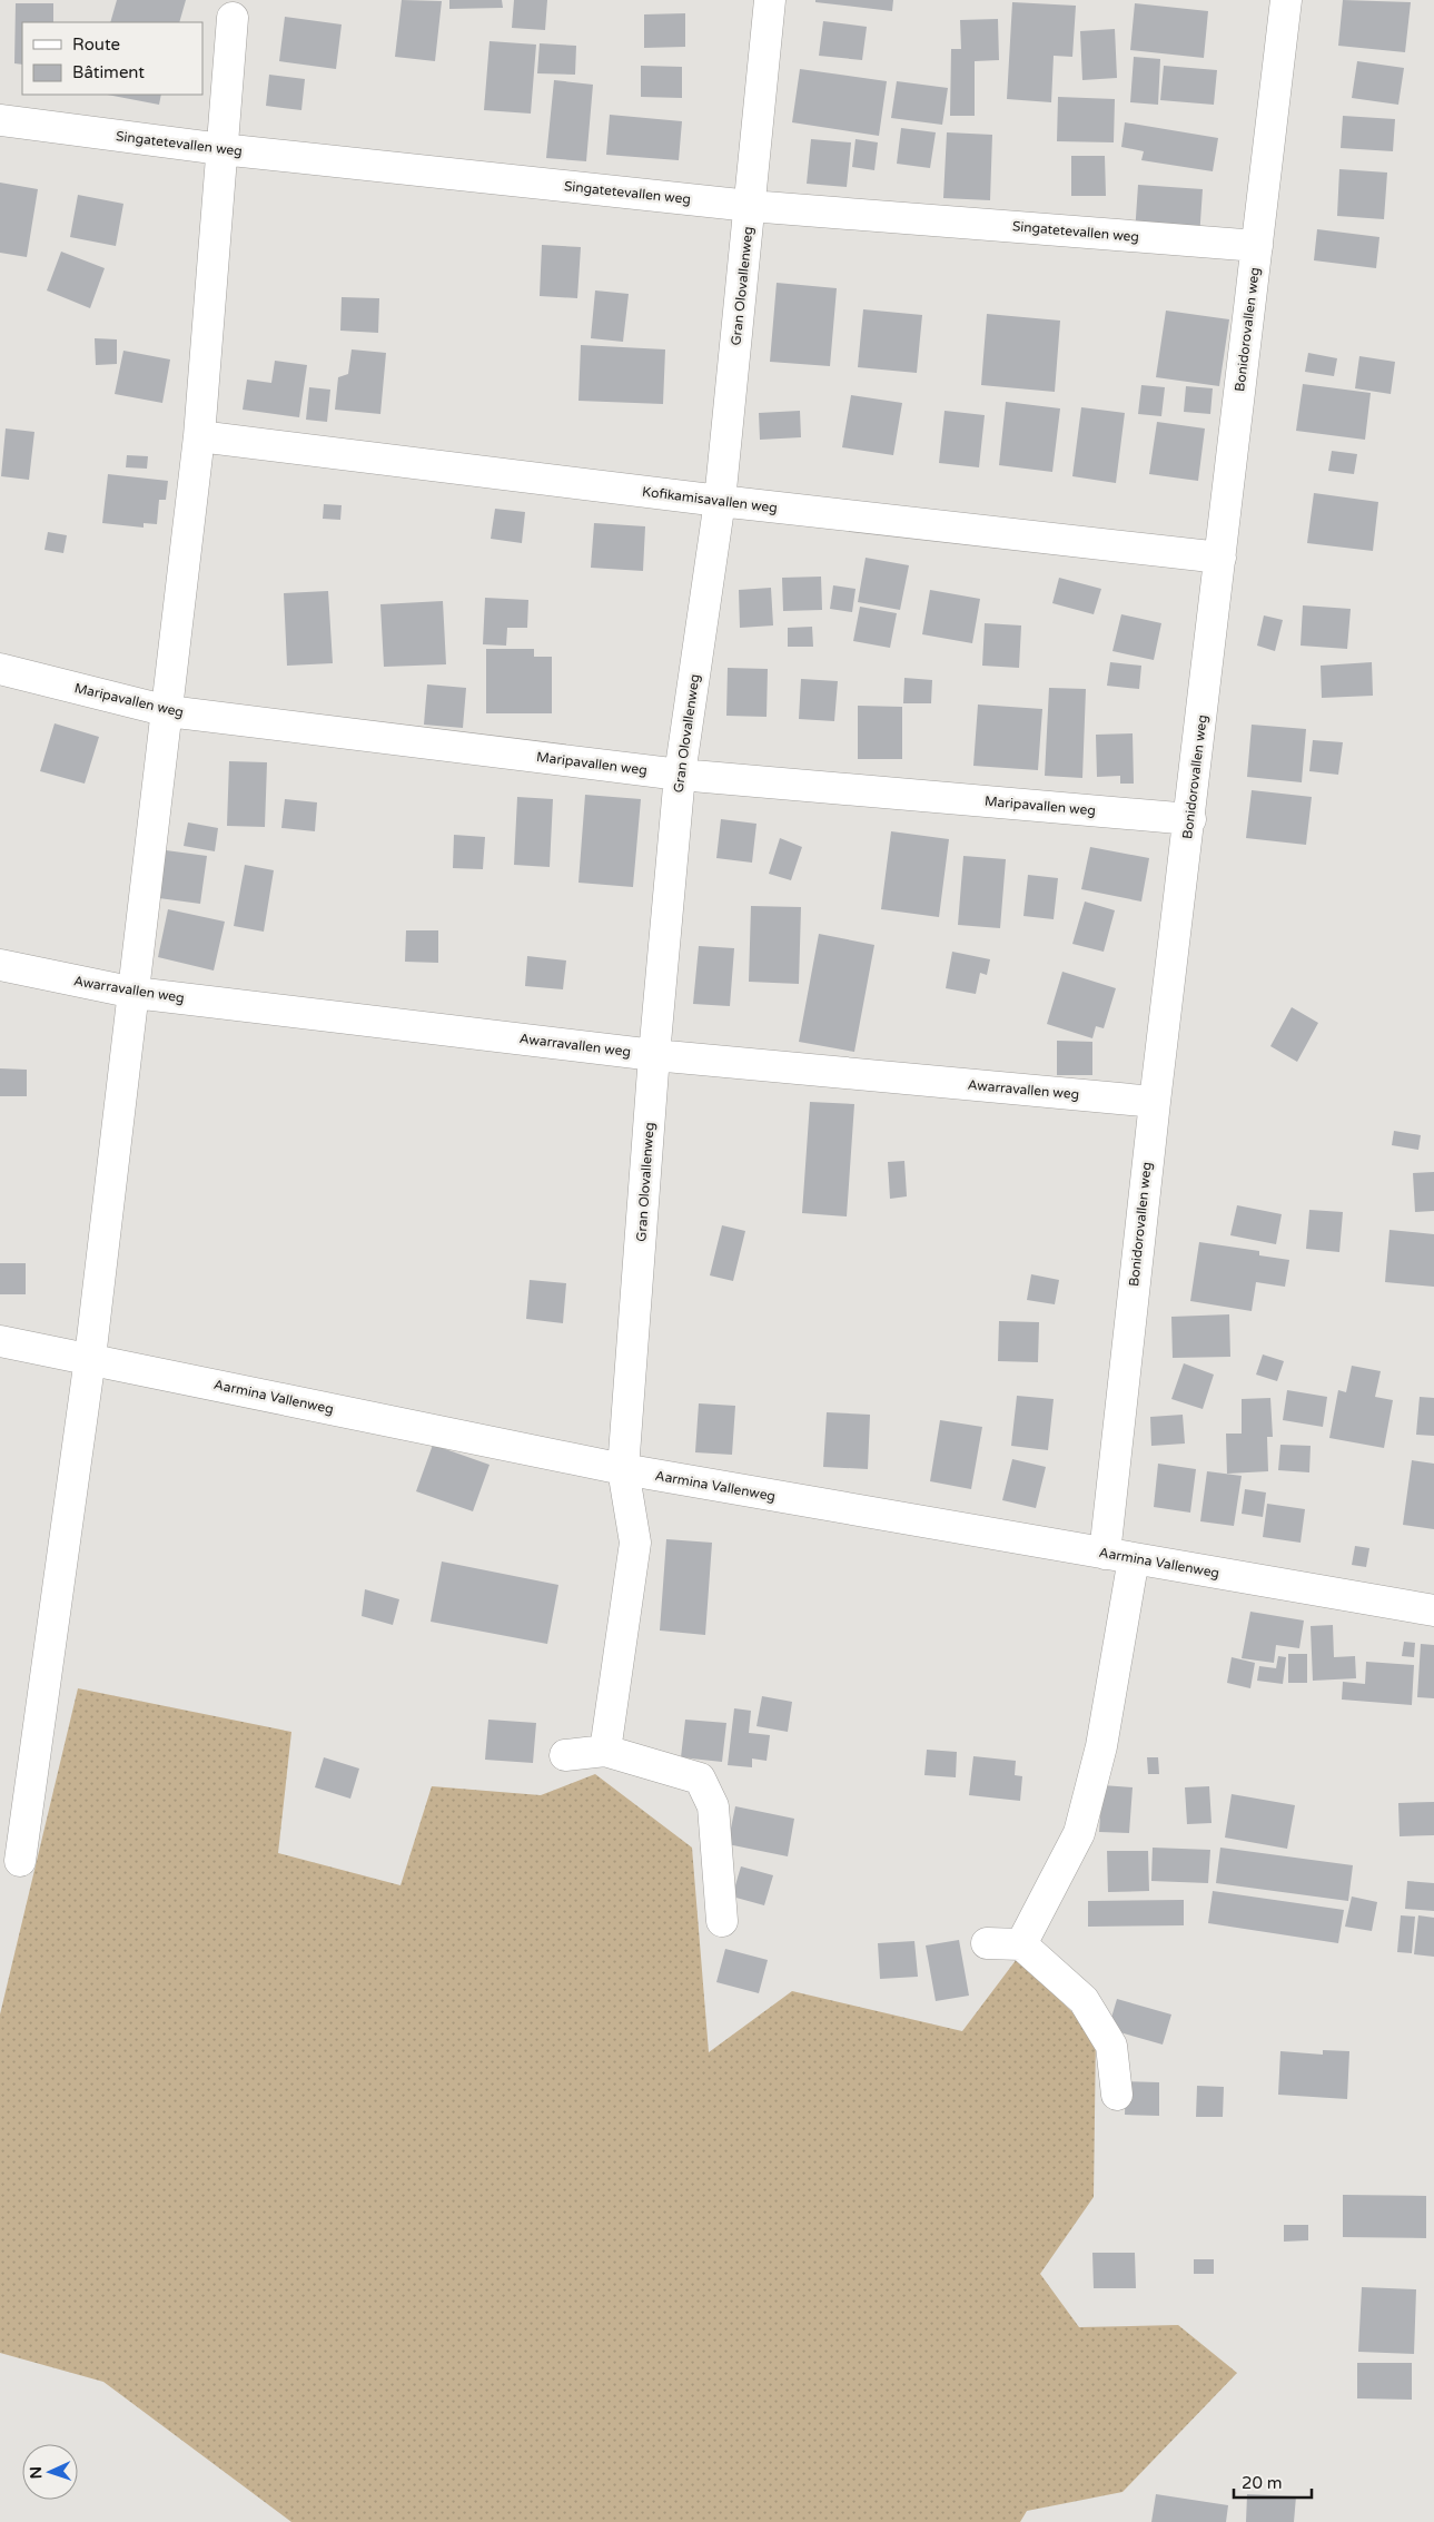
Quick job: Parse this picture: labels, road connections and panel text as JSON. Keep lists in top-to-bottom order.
{
  "streets": {
    "street": [
      "Singatetevallen weg",
      "Gran Olovallenweg",
      "Bonidorovallen weg",
      "Kofikamisavallen weg",
      "Maripavallen weg",
      "Awarravallen weg",
      "Aarmina Vallenweg"
    ]
  },
  "crossings": [
    ["Singatetevallen weg", "Gran Olovallenweg"],
    ["Singatetevallen weg", "Bonidorovallen weg"],
    ["Gran Olovallenweg", "Kofikamisavallen weg"],
    ["Gran Olovallenweg", "Maripavallen weg"],
    ["Gran Olovallenweg", "Awarravallen weg"],
    ["Gran Olovallenweg", "Aarmina Vallenweg"],
    ["Bonidorovallen weg", "Kofikamisavallen weg"],
    ["Bonidorovallen weg", "Maripavallen weg"],
    ["Bonidorovallen weg", "Awarravallen weg"],
    ["Bonidorovallen weg", "Aarmina Vallenweg"]
  ],
  "legend": ["Route", "Bâtiment"],
  "scale_bar": "20 m",
  "north": "left"
}
